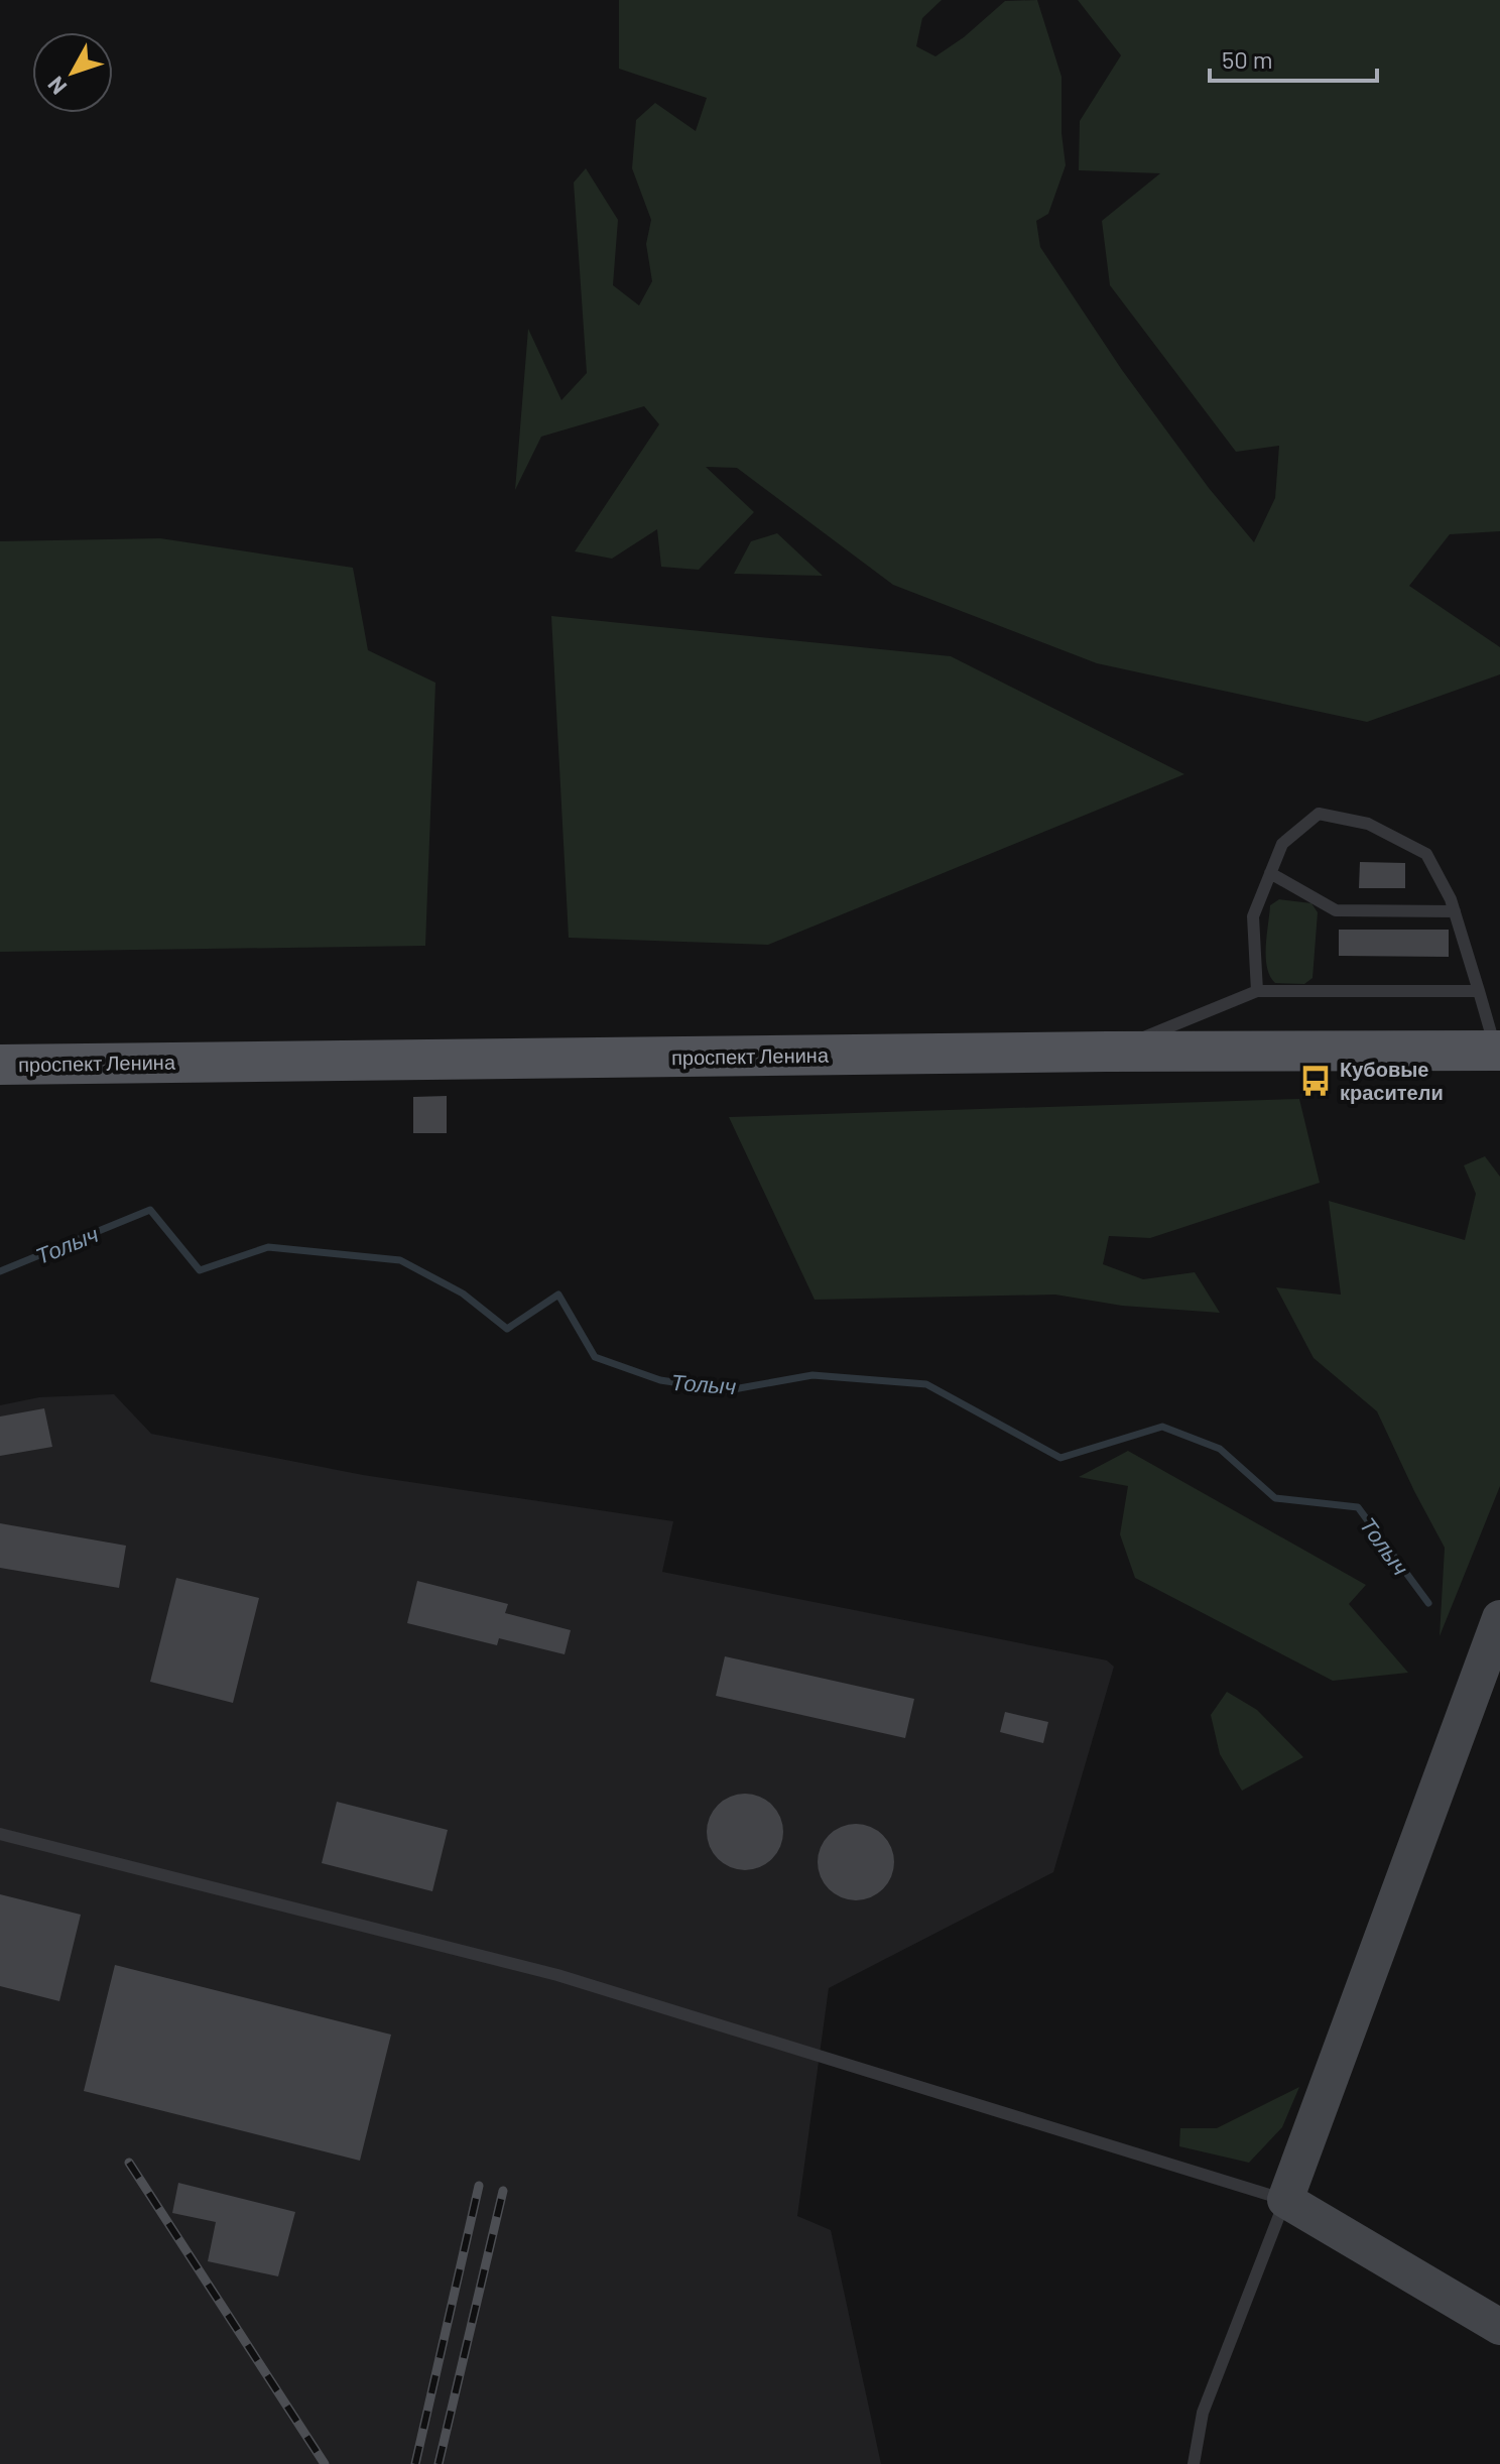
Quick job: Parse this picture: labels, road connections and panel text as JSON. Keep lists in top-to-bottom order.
{
  "streets": {
    "main road": ["проспект Ленина"]
  },
  "water": ["Толыч"],
  "places": {
    "bus stop": ["Кубовые красители"]
  },
  "scale_bar": "50 m",
  "north": "bottom left"
}
